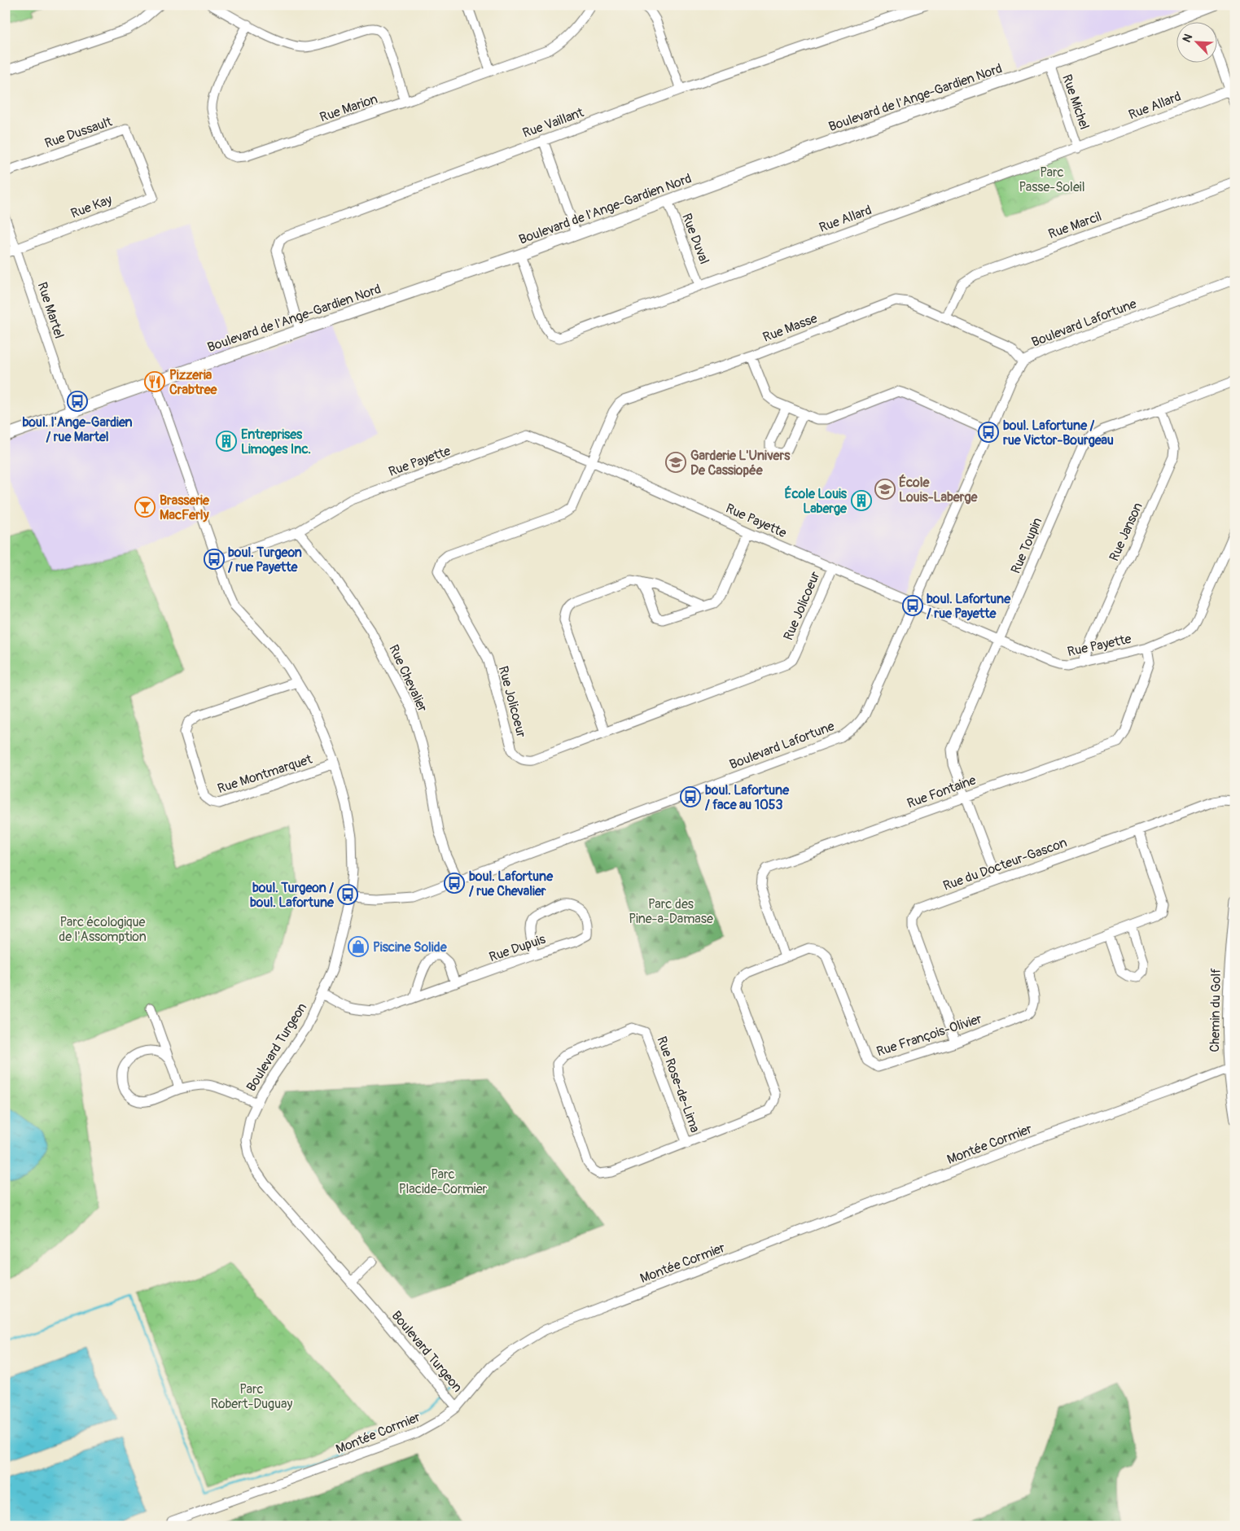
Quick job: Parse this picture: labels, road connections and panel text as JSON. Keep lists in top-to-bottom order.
{
  "streets": {
    "main road": ["Boulevard de l'Ange-Gardien Nord"],
    "street": [
      "Rue Michel",
      "Rue Allard",
      "Rue Marion",
      "Rue Vaillant",
      "Rue Dussault",
      "Rue Kay",
      "Rue Marcil",
      "Rue Duval",
      "Rue Martel",
      "Boulevard Lafortune",
      "Rue Masse",
      "Rue Payette",
      "Rue Janson",
      "Rue Toupin",
      "Rue Jolicoeur",
      "Rue Chevalier",
      "Rue Montmarquet",
      "Rue Fontaine",
      "Rue du Docteur-Gascon",
      "Rue Dupuis",
      "Chemin du Golf",
      "Rue François-Olivier",
      "Boulevard Turgeon",
      "Rue Rose-de-Lima",
      "Montée Cormier"
    ]
  },
  "crossings": [
    ["Boulevard de l'Ange-Gardien Nord", "Rue Michel"],
    ["Boulevard de l'Ange-Gardien Nord", "Rue Allard"],
    ["Boulevard de l'Ange-Gardien Nord", "Rue Vaillant"],
    ["Boulevard de l'Ange-Gardien Nord", "Rue Duval"],
    ["Boulevard de l'Ange-Gardien Nord", "Rue Martel"],
    ["Boulevard de l'Ange-Gardien Nord", "Boulevard Turgeon"],
    ["Rue Michel", "Rue Allard"],
    ["Rue Allard", "Rue Duval"],
    ["Rue Dussault", "Rue Kay"],
    ["Rue Kay", "Rue Martel"],
    ["Rue Marcil", "Rue Masse"],
    ["Boulevard Lafortune", "Rue Masse"],
    ["Boulevard Lafortune", "Rue Payette"],
    ["Boulevard Lafortune", "Rue Chevalier"],
    ["Boulevard Lafortune", "Boulevard Turgeon"],
    ["Rue Masse", "Rue Payette"],
    ["Rue Masse", "Rue Jolicoeur"],
    ["Rue Payette", "Rue Janson"],
    ["Rue Payette", "Rue Toupin"],
    ["Rue Payette", "Rue Jolicoeur"],
    ["Rue Payette", "Rue Chevalier"],
    ["Rue Payette", "Rue Fontaine"],
    ["Rue Payette", "Boulevard Turgeon"],
    ["Rue Janson", "Rue Toupin"],
    ["Rue Toupin", "Rue Fontaine"],
    ["Rue Toupin", "Rue du Docteur-Gascon"],
    ["Rue Montmarquet", "Boulevard Turgeon"],
    ["Rue Fontaine", "Rue François-Olivier"],
    ["Rue du Docteur-Gascon", "Rue François-Olivier"],
    ["Rue Dupuis", "Boulevard Turgeon"],
    ["Chemin du Golf", "Montée Cormier"],
    ["Rue François-Olivier", "Rue Rose-de-Lima"],
    ["Boulevard Turgeon", "Montée Cormier"]
  ],
  "parks": [
    "Parc Passe-Soleil",
    "Parc des Pine-a-Damase",
    "Parc écologique de l'Assomption",
    "Parc Placide-Cormier",
    "Parc Robert-Duguay"
  ],
  "places": {
    "restaurant": ["Pizzeria Crabtree"],
    "bus stop": [
      "boul. l'Ange-Gardien / rue Martel",
      "boul. Lafortune / rue Victor-Bourgeau",
      "boul. Turgeon / rue Payette",
      "boul. Lafortune / rue Payette",
      "boul. Lafortune / face au 1053",
      "boul. Lafortune / rue Chevalier",
      "boul. Turgeon / boul. Lafortune"
    ],
    "building": ["Entreprises Limoges Inc.", "École Louis Laberge"],
    "school or university": ["Garderie L'Univers De Cassiopée", "École Louis-Laberge"],
    "bar": ["Brasserie MacFerly"],
    "shop": ["Piscine Solide"]
  },
  "north": "top left"
}
